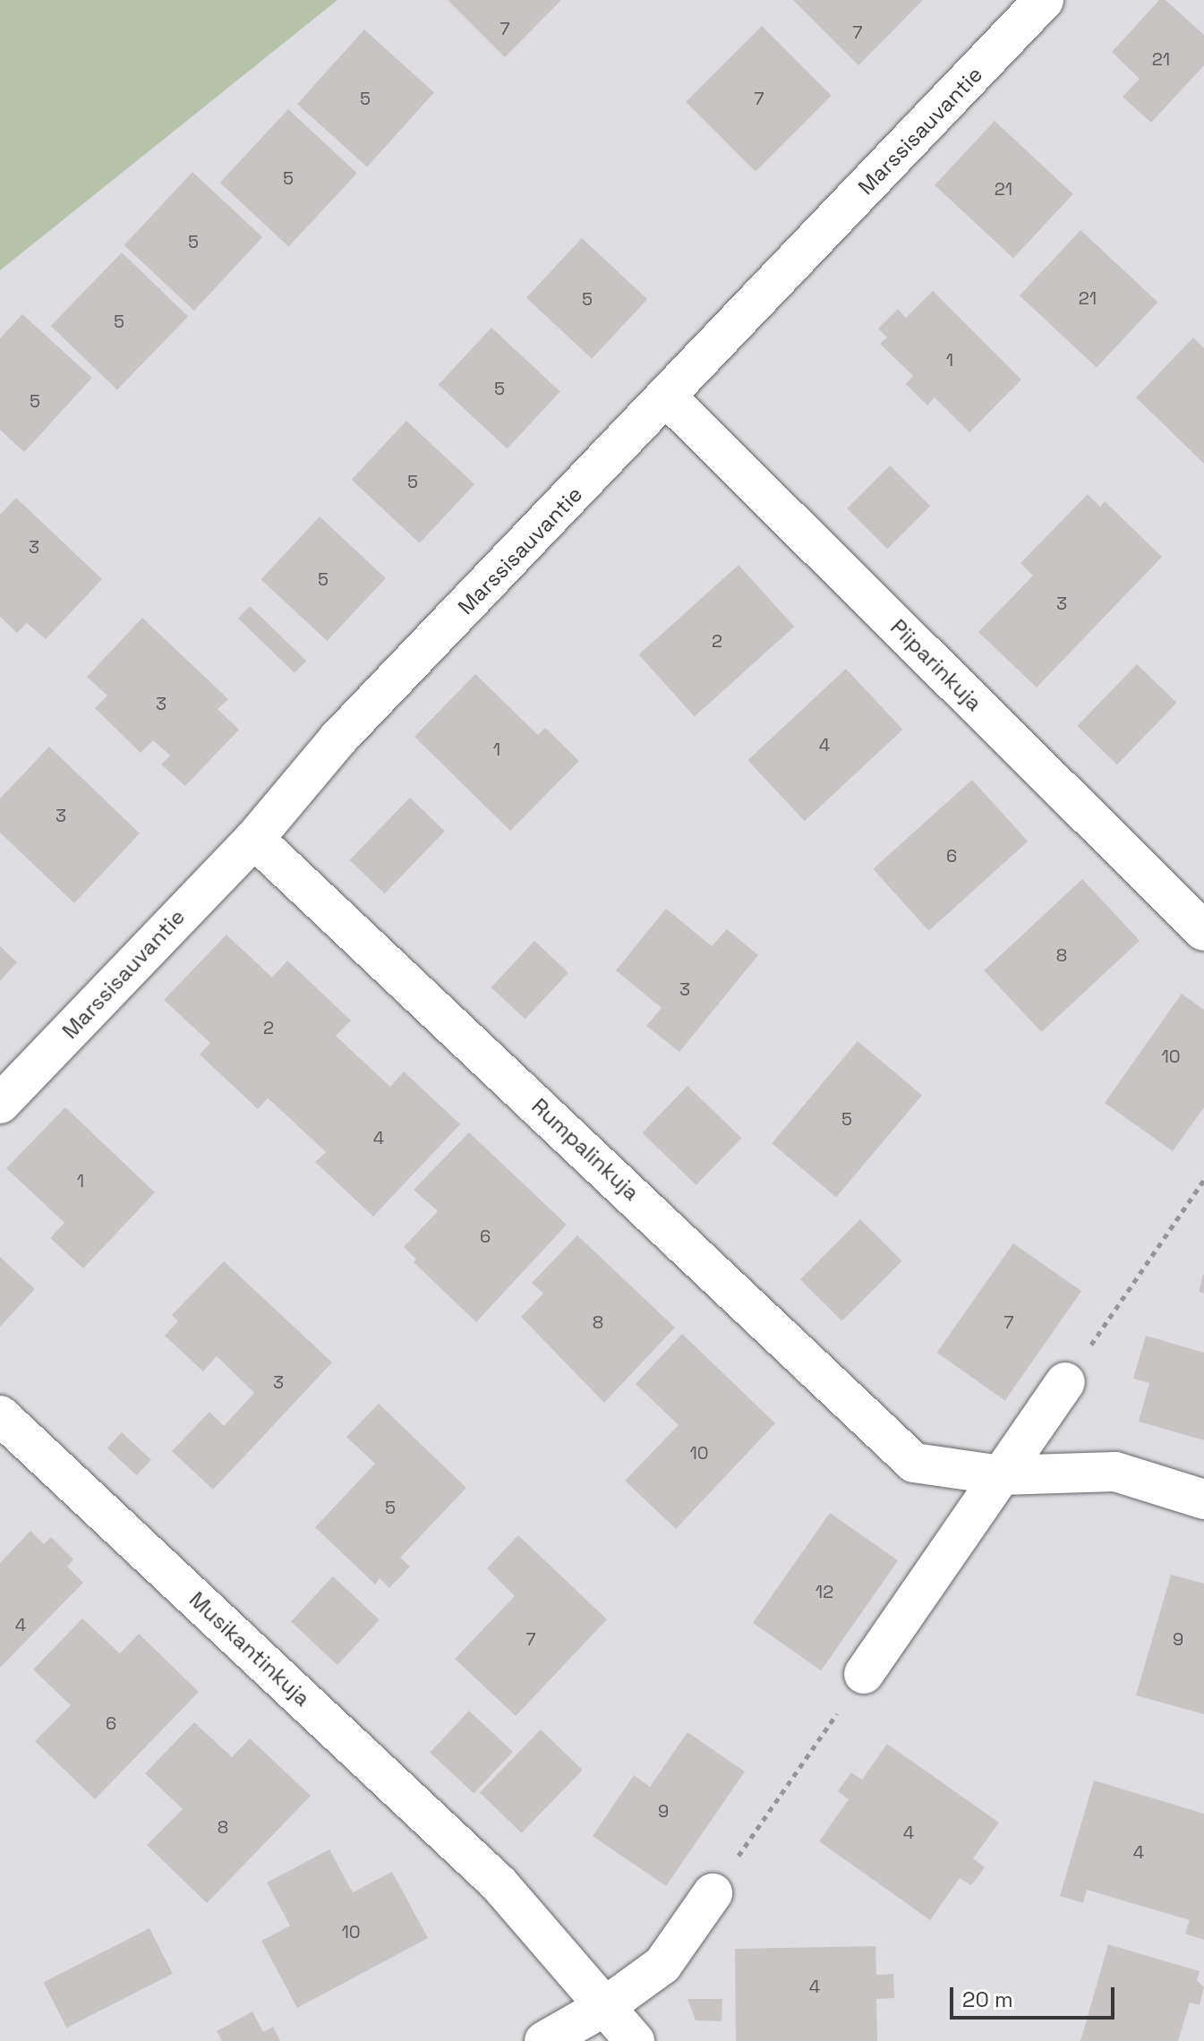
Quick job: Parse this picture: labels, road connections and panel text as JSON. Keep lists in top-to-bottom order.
{
  "streets": {
    "street": [
      "Marssisauvantie",
      "Piiparinkuja",
      "Rumpalinkuja",
      "Musikantinkuja"
    ]
  },
  "crossings": [
    ["Marssisauvantie", "Piiparinkuja"],
    ["Marssisauvantie", "Rumpalinkuja"]
  ],
  "house_numbers": [
    "7",
    "7",
    "21",
    "5",
    "7",
    "5",
    "21",
    "5",
    "21",
    "5",
    "5",
    "1",
    "5",
    "5",
    "5",
    "3",
    "5",
    "3",
    "2",
    "3",
    "4",
    "1",
    "3",
    "6",
    "8",
    "3",
    "2",
    "10",
    "5",
    "4",
    "1",
    "6",
    "8",
    "7",
    "3",
    "10",
    "5",
    "12",
    "4",
    "7",
    "9",
    "6",
    "9",
    "8",
    "4",
    "4",
    "10",
    "4"
  ],
  "scale_bar": "20 m"
}
